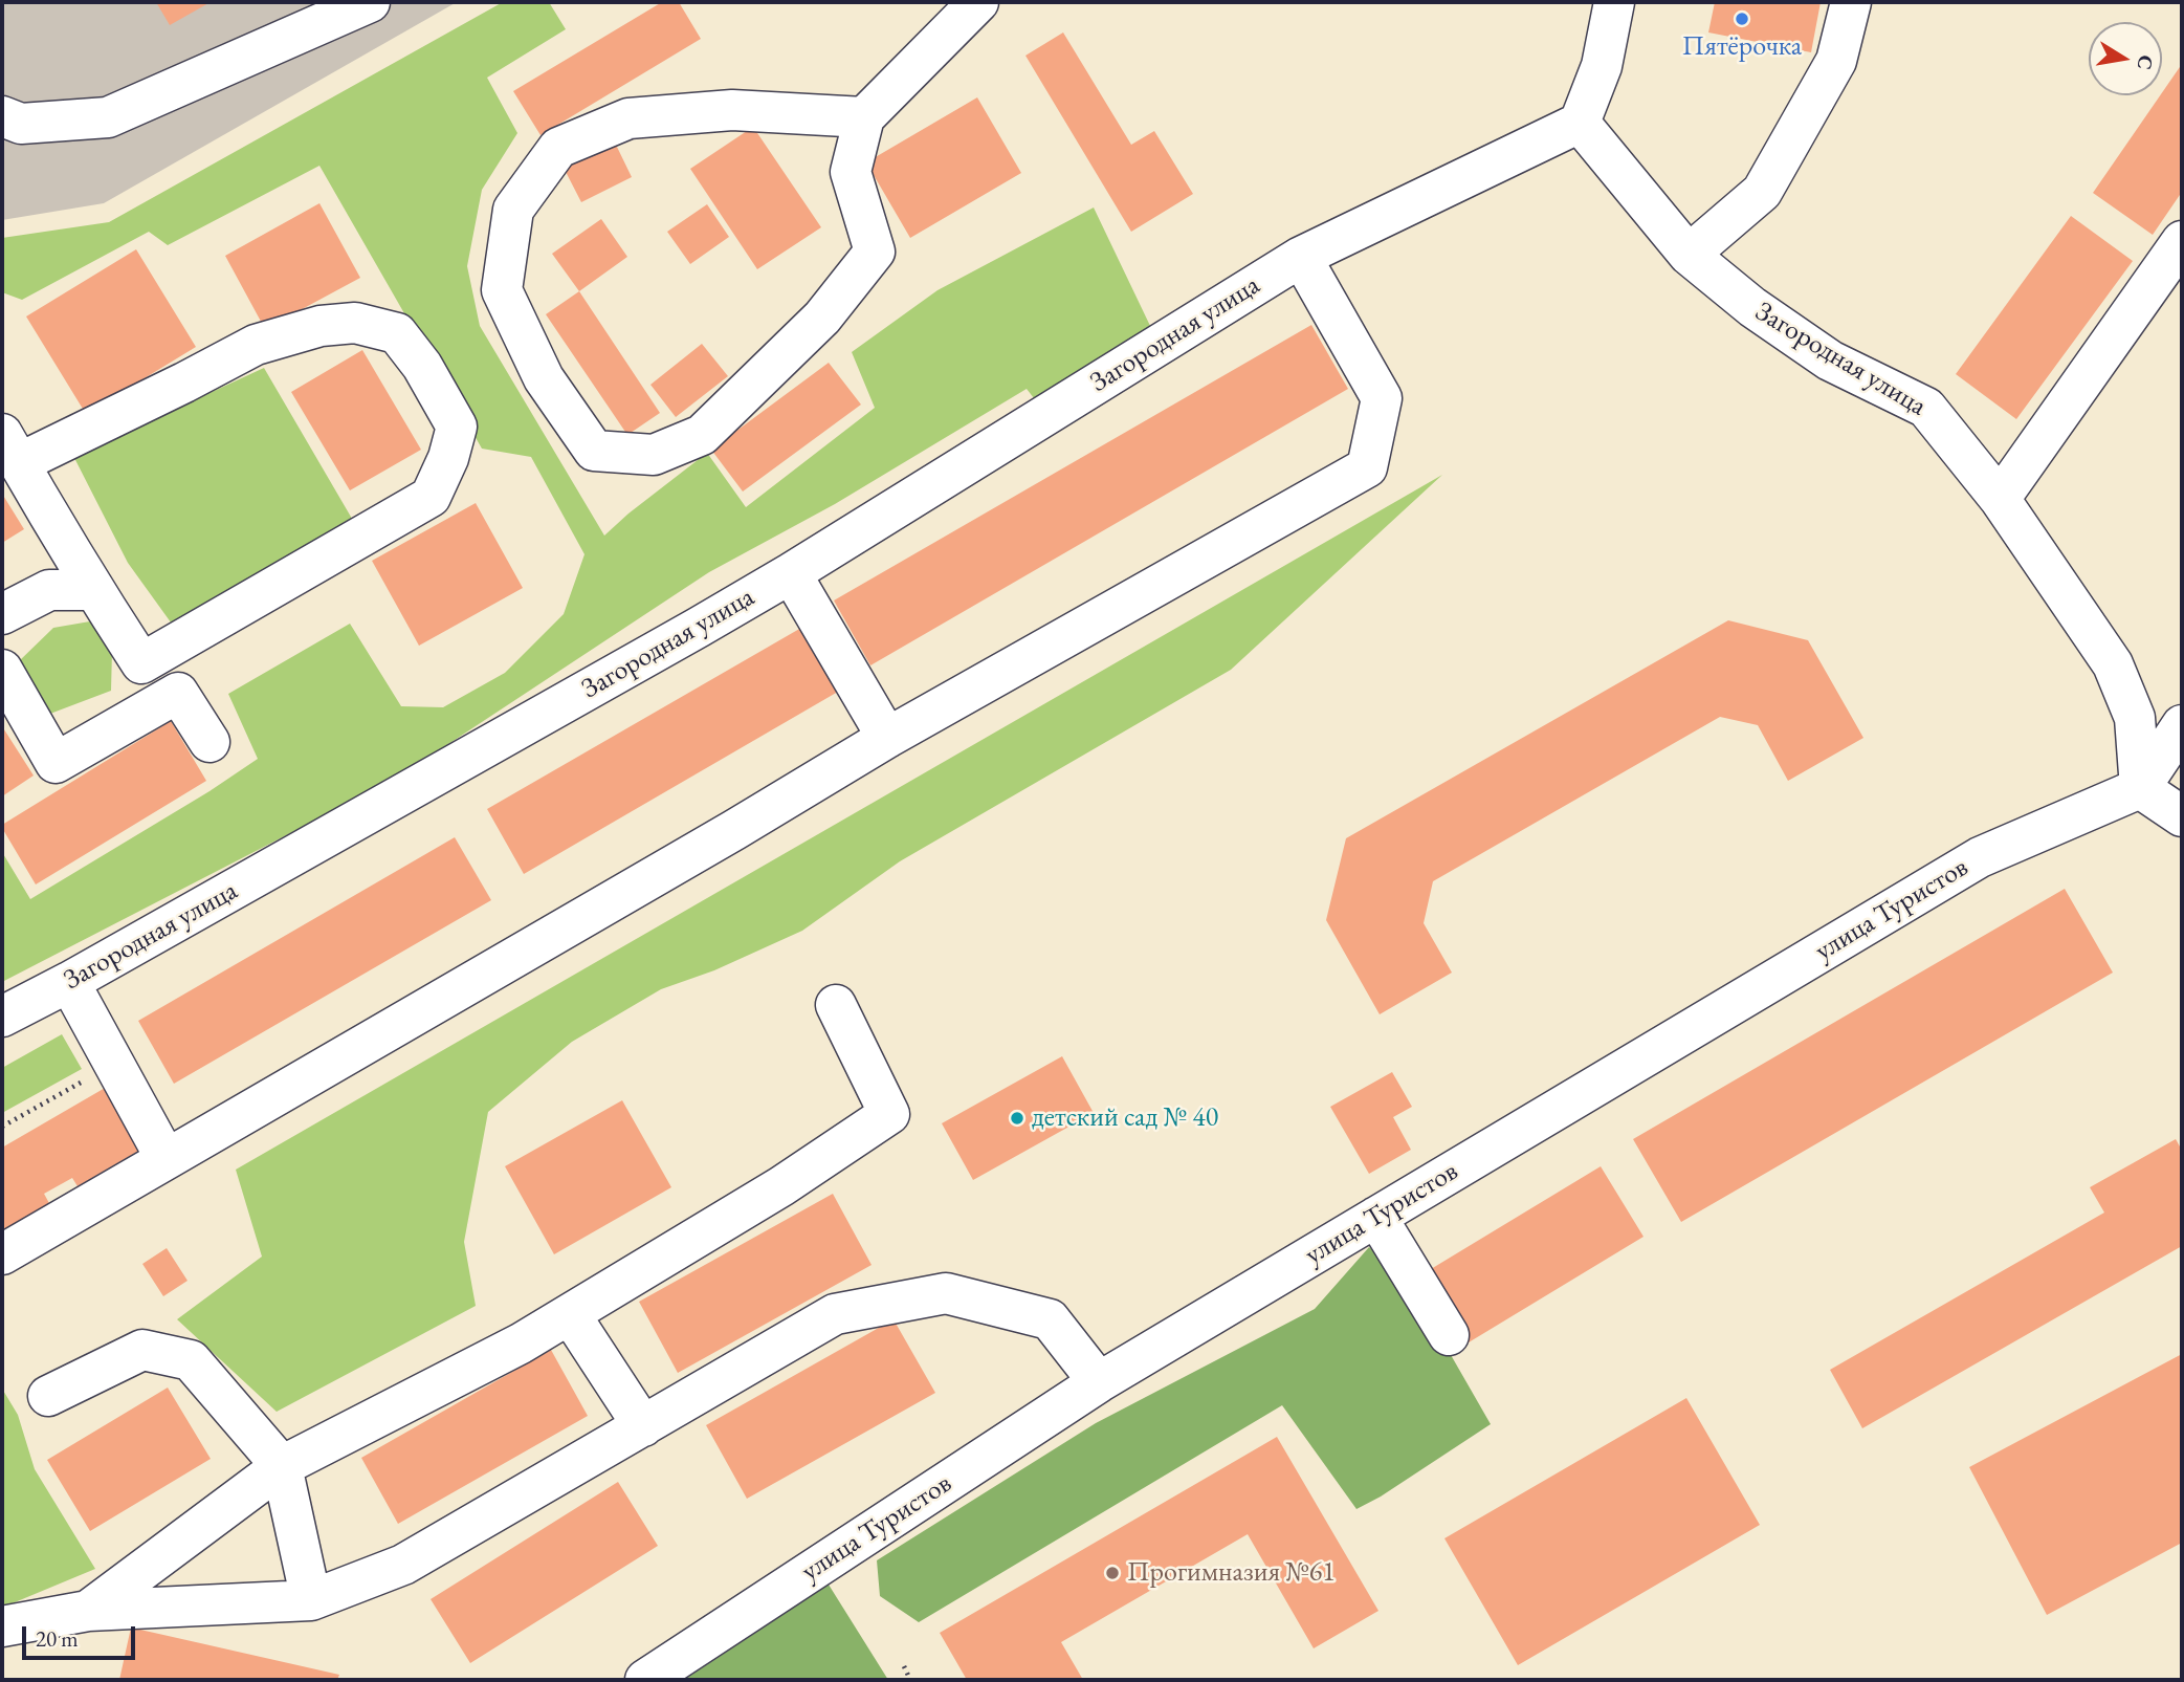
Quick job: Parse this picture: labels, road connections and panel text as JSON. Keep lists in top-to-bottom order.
{
  "streets": {
    "street": ["Загородная улица", "улица Туристов"]
  },
  "crossings": [
    ["Загородная улица", "улица Туристов"]
  ],
  "places": ["Пятёрочка", "детский сад № 40", "Прогимназия №61"],
  "scale_bar": "20 m",
  "north": "right"
}
